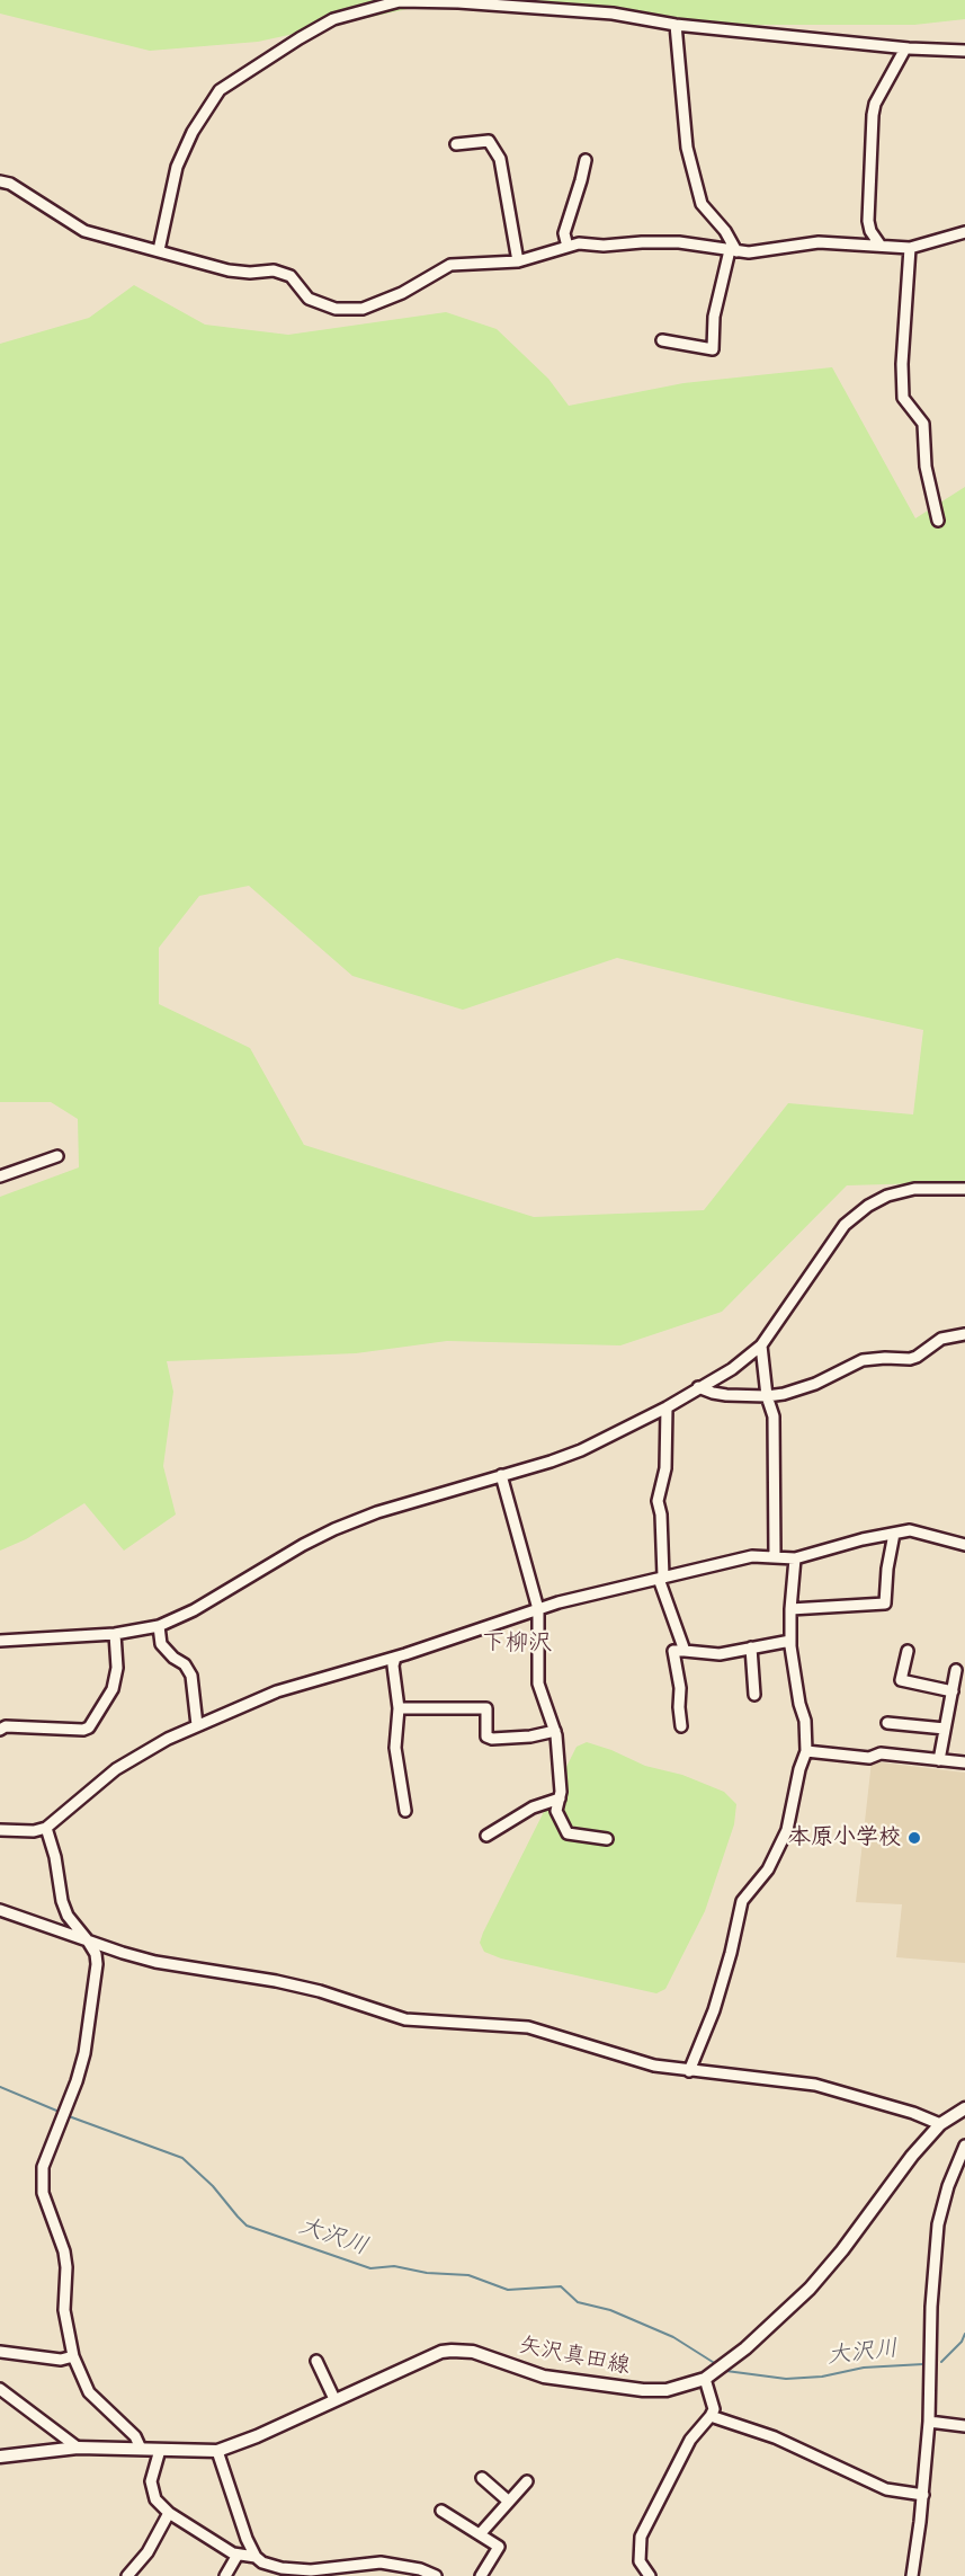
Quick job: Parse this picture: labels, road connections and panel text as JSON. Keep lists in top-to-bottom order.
{
  "streets": {
    "main road": ["矢沢真田線"]
  },
  "districts": ["下柳沢"],
  "water": ["大沢川"],
  "places": ["本原小学校"]
}
